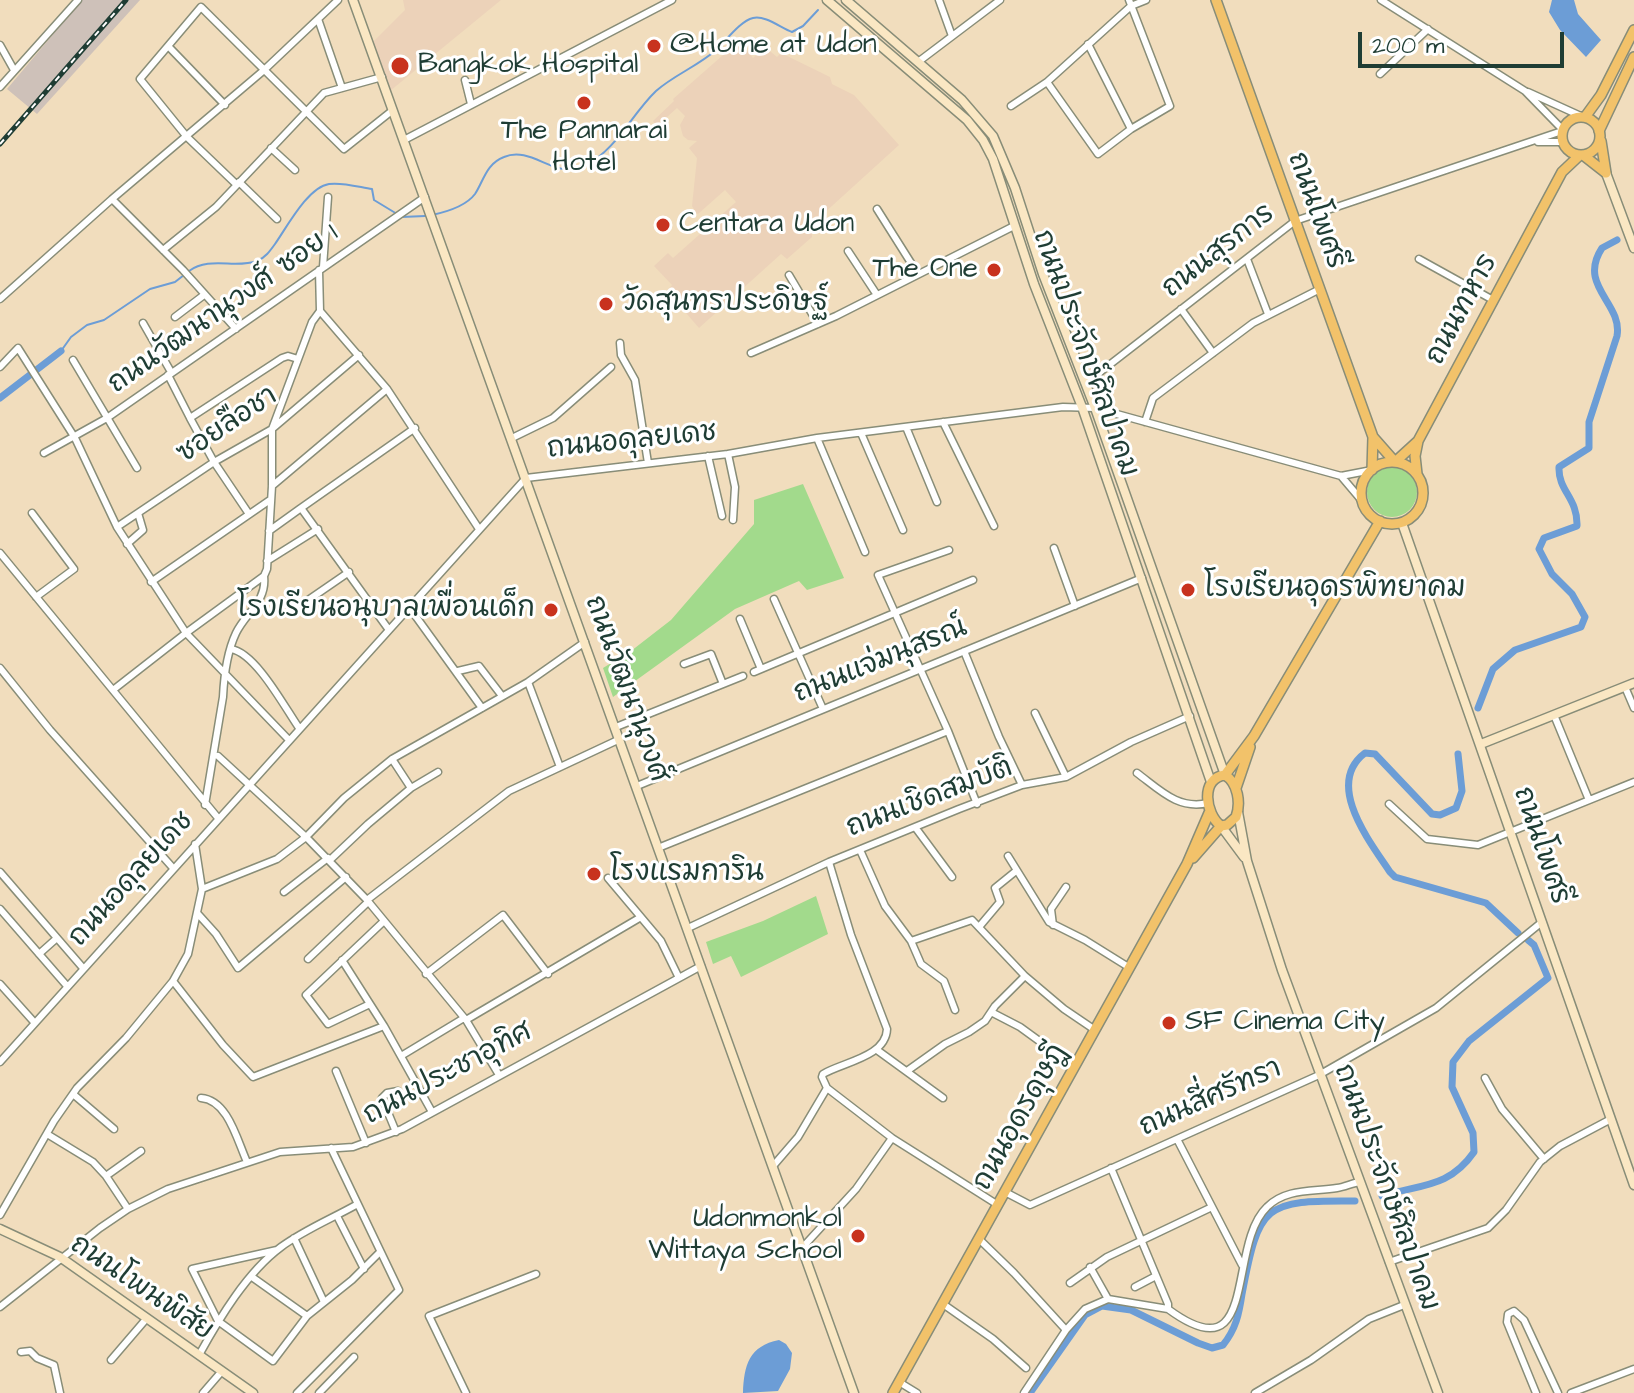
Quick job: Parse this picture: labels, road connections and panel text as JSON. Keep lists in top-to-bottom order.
{
  "streets": {
    "main road": ["ถนนโพศรี", "ถนนทหาร", "ถนนอุดรดุษฎี"],
    "street": [
      "ถนนสุรการ",
      "ถนนวัฒนานุวงศ์ ซอย 1",
      "ถนนประจักษ์ศิลปาคม",
      "ซอยลือชา",
      "ถนนอดุลยเดช",
      "ถนนแจ่มนุสรณ์",
      "ถนนวัฒนานุวงศ์",
      "ถนนเชิดสมบัติ",
      "ถนนประชาอุทิศ",
      "ถนนสี่ศรัทรา",
      "ถนนโพนพิสัย"
    ]
  },
  "crossings": [
    ["ถนนโพศรี", "ถนนสุรการ"],
    ["ถนนโพศรี", "ถนนทหาร"],
    ["ถนนโพศรี", "ถนนอดุลยเดช"],
    ["ถนนโพศรี", "ถนนสี่ศรัทรา"],
    ["ถนนสุรการ", "ถนนทหาร"],
    ["ถนนสุรการ", "ถนนประจักษ์ศิลปาคม"],
    ["ถนนวัฒนานุวงศ์ ซอย 1", "ถนนวัฒนานุวงศ์"],
    ["ถนนทหาร", "ถนนอดุลยเดช"],
    ["ถนนประจักษ์ศิลปาคม", "ถนนอดุลยเดช"],
    ["ถนนประจักษ์ศิลปาคม", "ถนนแจ่มนุสรณ์"],
    ["ถนนประจักษ์ศิลปาคม", "ถนนเชิดสมบัติ"],
    ["ถนนประจักษ์ศิลปาคม", "ถนนสี่ศรัทรา"],
    ["ถนนประจักษ์ศิลปาคม", "ถนนอุดรดุษฎี"],
    ["ถนนอดุลยเดช", "ถนนวัฒนานุวงศ์"],
    ["ถนนแจ่มนุสรณ์", "ถนนวัฒนานุวงศ์"],
    ["ถนนวัฒนานุวงศ์", "ถนนเชิดสมบัติ"],
    ["ถนนวัฒนานุวงศ์", "ถนนประชาอุทิศ"],
    ["ถนนประชาอุทิศ", "ถนนโพนพิสัย"],
    ["ถนนสี่ศรัทรา", "ถนนอุดรดุษฎี"]
  ],
  "places": [
    "@Home at Udon",
    "Bangkok Hospital",
    "The Pannarai Hotel",
    "Centara Udon",
    "The One",
    "วัดสุนทรประดิษฐ์",
    "โรงเรียนอุดรพิทยาคม",
    "โรงเรียนอนุบาลเพื่อนเด็ก",
    "โรงแรมการิน",
    "SF Cinema City",
    "Udonmonkol Wittaya School"
  ],
  "scale_bar": "200 m"
}
